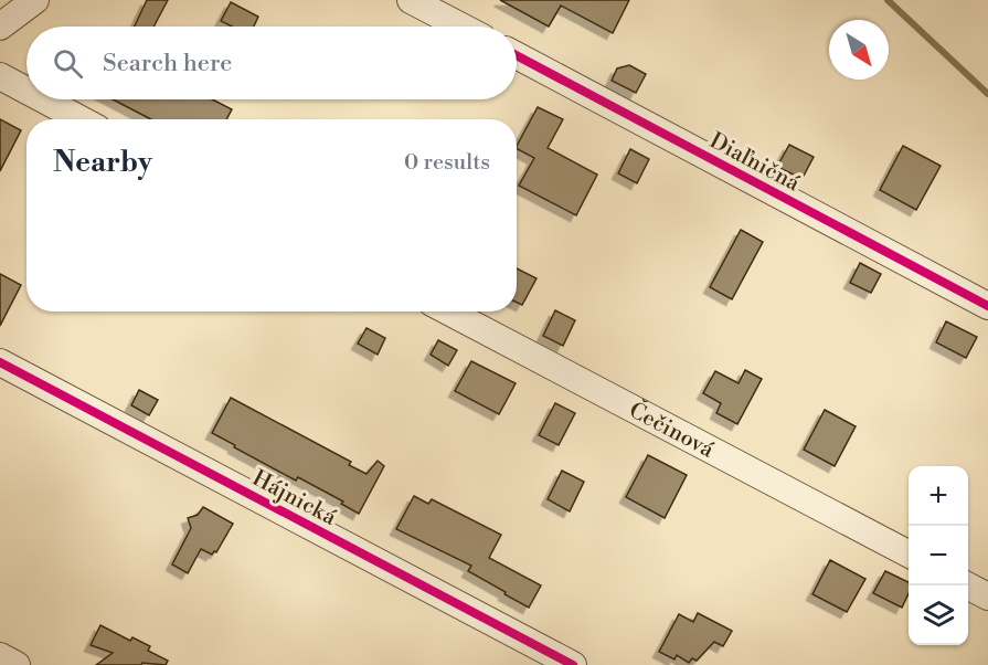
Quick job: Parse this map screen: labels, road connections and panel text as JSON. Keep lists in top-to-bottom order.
{
  "streets": {
    "street": ["Diaľničná", "Čečinová", "Hájnická"]
  },
  "north": "bottom right",
  "page": {
    "search": "Search here",
    "heading": ["Nearby", "0 results"],
    "map_buttons": ["+", "−"]
  }
}
